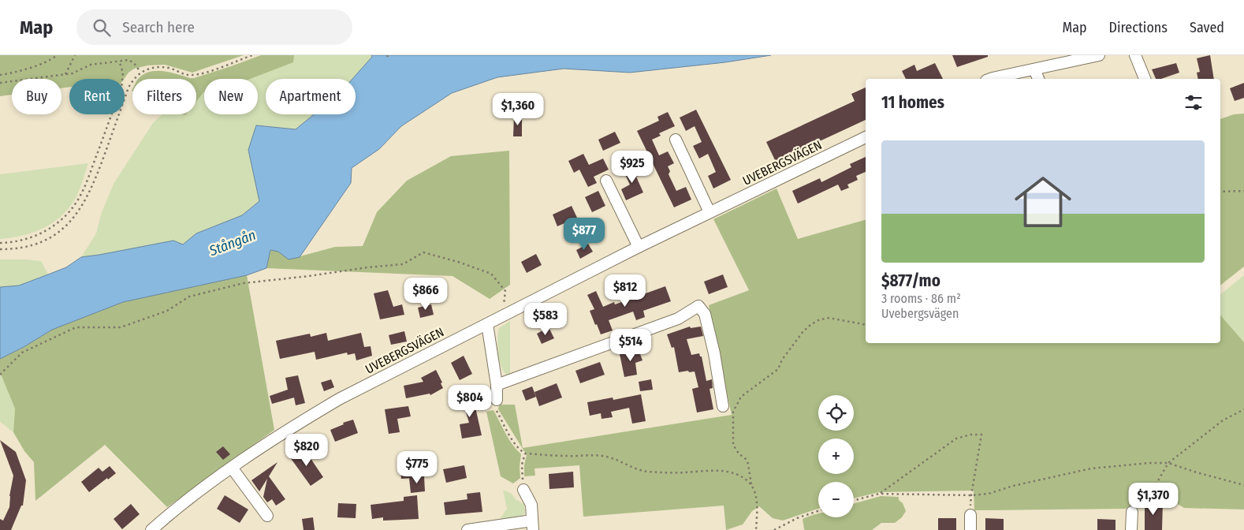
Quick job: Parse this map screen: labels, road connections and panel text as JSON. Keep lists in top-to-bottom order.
{
  "streets": {
    "street": ["UVEBERGSVÄGEN"]
  },
  "water": ["Stångån"],
  "page": {
    "header": "Map",
    "search": "Search here",
    "nav": ["Map", "Directions", "Saved"],
    "chip": [
      "Buy",
      "Rent",
      "Filters",
      "New",
      "Apartment"
    ],
    "heading": "11 homes",
    "price": [
      "$1,360",
      "$925",
      "$877",
      "$812",
      "$866",
      "$583",
      "$514",
      "$804",
      "$820",
      "$775",
      "$1,370"
    ],
    "list": [
      {
        "name": "$877/mo",
        "note": "3 rooms · 86 m² · Uvebergsvägen"
      }
    ],
    "map_buttons": ["+", "−"]
  }
}
